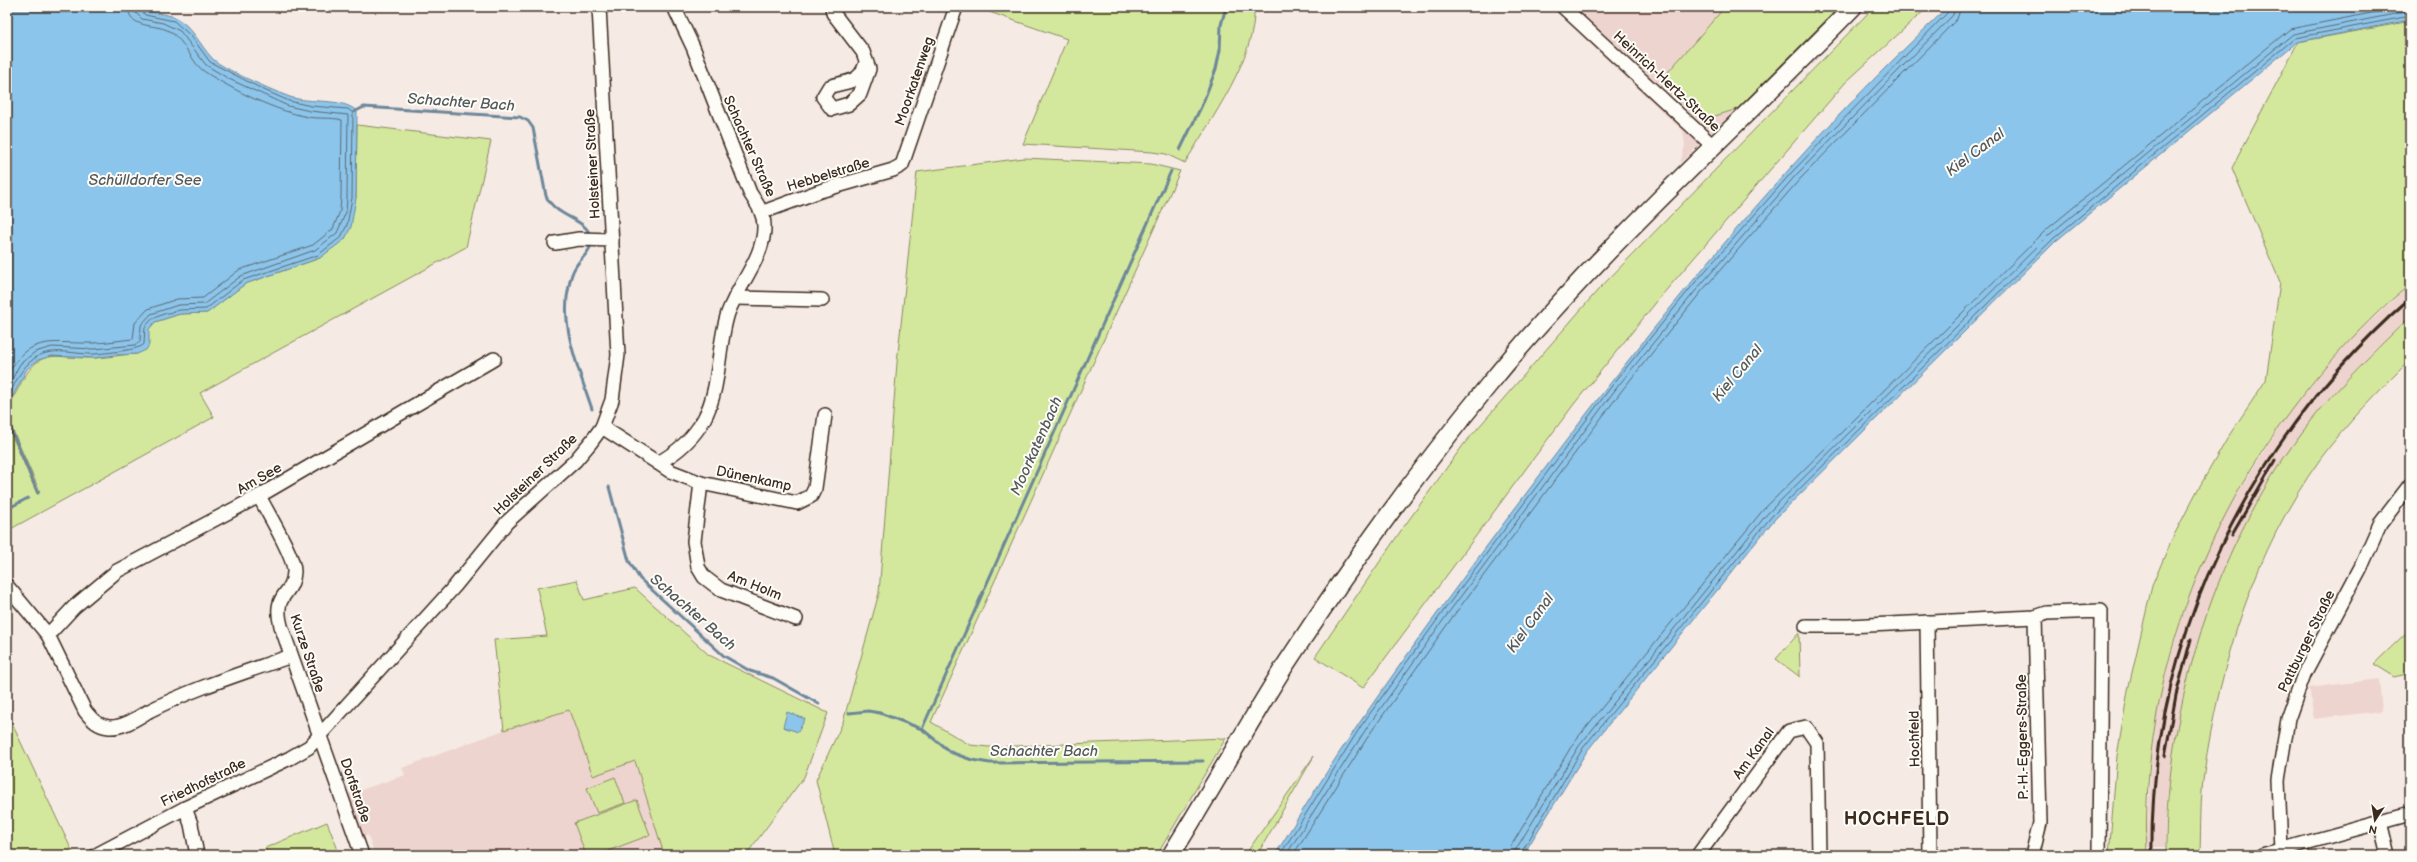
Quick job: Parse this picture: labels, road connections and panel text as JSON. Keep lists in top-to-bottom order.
{
  "streets": {
    "street": [
      "Moorkatenweg",
      "Heinrich-Hertz-Straße",
      "Schachter Straße",
      "Holsteiner Straße",
      "Hebbelstraße",
      "Am See",
      "Dünenkamp",
      "Am Holm",
      "Pattburger Straße",
      "Kurze Straße",
      "P.-H.-Eggers-Straße",
      "Hochfeld",
      "Am Kanal",
      "Friedhofstraße",
      "Dorfstraße"
    ]
  },
  "crossings": [
    ["Moorkatenweg", "Hebbelstraße"],
    ["Schachter Straße", "Hebbelstraße"],
    ["Schachter Straße", "Dünenkamp"],
    ["Holsteiner Straße", "Kurze Straße"],
    ["Holsteiner Straße", "Friedhofstraße"],
    ["Holsteiner Straße", "Dorfstraße"],
    ["Am See", "Kurze Straße"],
    ["Dünenkamp", "Am Holm"],
    ["Kurze Straße", "Friedhofstraße"],
    ["Kurze Straße", "Dorfstraße"],
    ["Friedhofstraße", "Dorfstraße"]
  ],
  "districts": ["HOCHFELD"],
  "water": [
    "Schachter Bach",
    "Kiel Canal",
    "Schülldorfer See",
    "Moorkatenbach"
  ],
  "north": "bottom"
}
